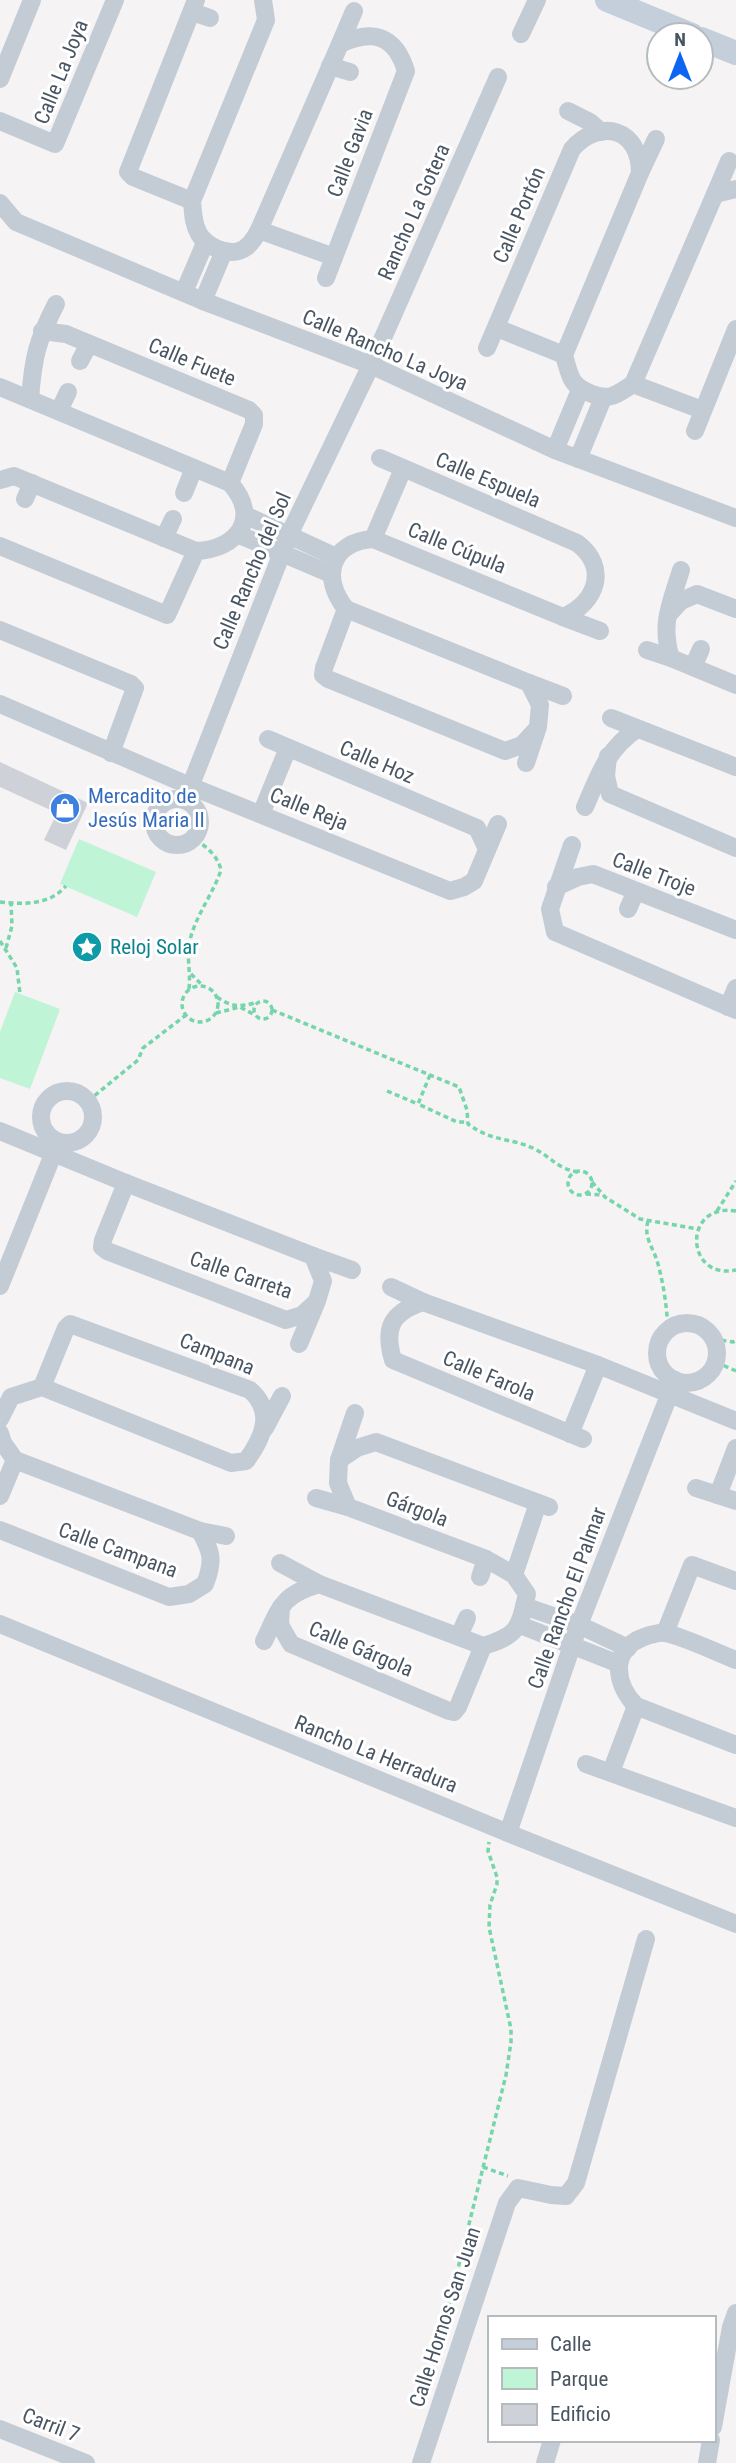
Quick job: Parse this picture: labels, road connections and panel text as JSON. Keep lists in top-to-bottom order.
{
  "streets": {
    "street": [
      "Calle La Joya",
      "Calle Gavia",
      "Rancho La Gotera",
      "Calle Portón",
      "Calle Rancho La Joya",
      "Calle Fuete",
      "Calle Espuela",
      "Calle Cúpula",
      "Calle Rancho del Sol",
      "Calle Hoz",
      "Calle Reja",
      "Calle Troje",
      "Calle Carreta",
      "Campana",
      "Calle Farola",
      "Gárgola",
      "Calle Campana",
      "Calle Rancho El Palmar",
      "Calle Gárgola",
      "Rancho La Herradura",
      "Calle Hornos San Juan",
      "Carril 7"
    ]
  },
  "crossings": [
    ["Rancho La Gotera", "Calle Rancho La Joya"],
    ["Rancho La Gotera", "Calle Rancho del Sol"],
    ["Calle Rancho La Joya", "Calle Rancho del Sol"],
    ["Calle Espuela", "Calle Cúpula"],
    ["Calle Rancho del Sol", "Calle Reja"],
    ["Calle Hoz", "Calle Reja"],
    ["Calle Rancho El Palmar", "Rancho La Herradura"]
  ],
  "places": {
    "shop": ["Mercadito de Jesús Maria II"],
    "place": ["Reloj Solar"]
  },
  "legend": ["Calle", "Parque", "Edificio"],
  "north": "top"
}
